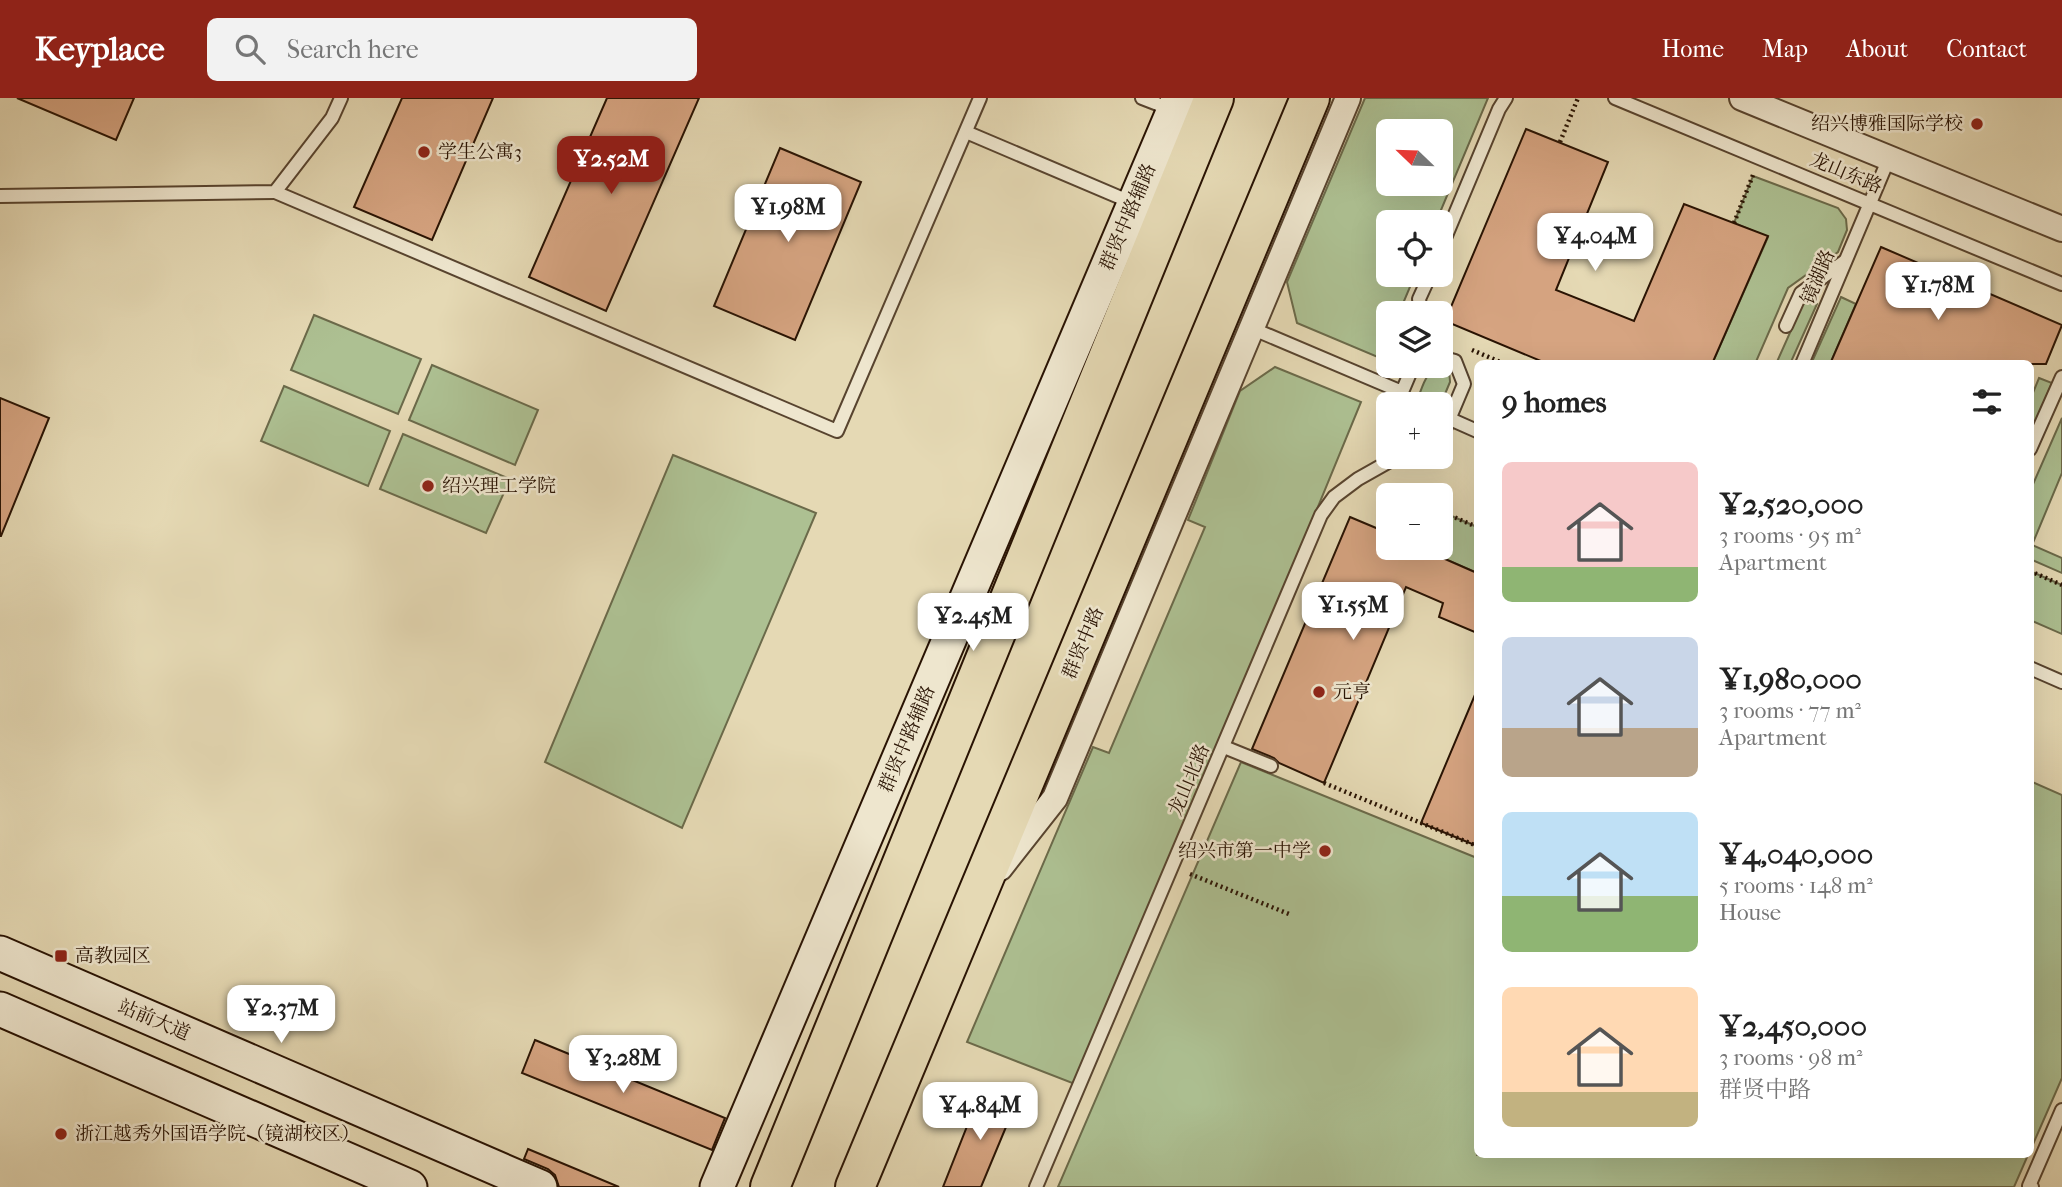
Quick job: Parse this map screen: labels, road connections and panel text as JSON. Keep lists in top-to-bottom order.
{
  "streets": {
    "main road": ["群贤中路辅路", "群贤中路", "站前大道"],
    "lane": ["龙山东路", "镜湖路", "龙山北路"]
  },
  "crossings": [
    ["龙山东路", "镜湖路"]
  ],
  "places": {
    "other": [
      "绍兴博雅国际学校",
      "学生公寓3",
      "绍兴理工学院",
      "元亨",
      "绍兴市第一中学",
      "浙江越秀外国语学院（镜湖校区）"
    ],
    "transit": ["高教园区"]
  },
  "north": "top left",
  "page": {
    "header": "Keyplace",
    "search": "Search here",
    "nav": [
      "Home",
      "Map",
      "About",
      "Contact"
    ],
    "map_buttons": ["+", "−"],
    "price": [
      "¥2.52M",
      "¥1.98M",
      "¥4.04M",
      "¥1.78M",
      "¥1.55M",
      "¥2.45M",
      "¥2.37M",
      "¥3.28M",
      "¥4.84M"
    ],
    "heading": "9 homes",
    "list": [
      {
        "name": "¥2,520,000",
        "note": "3 rooms · 95 m² · Apartment"
      },
      {
        "name": "¥1,980,000",
        "note": "3 rooms · 77 m² · Apartment"
      },
      {
        "name": "¥4,040,000",
        "note": "5 rooms · 148 m² · House"
      },
      {
        "name": "¥2,450,000",
        "note": "3 rooms · 98 m² · 群贤中路"
      }
    ]
  }
}
